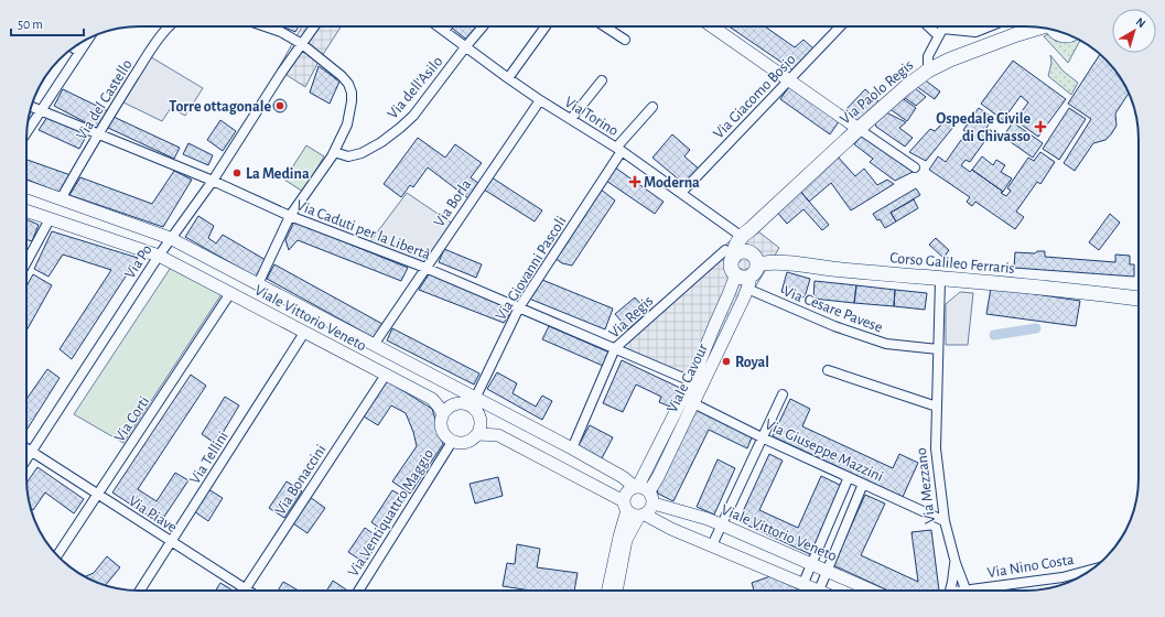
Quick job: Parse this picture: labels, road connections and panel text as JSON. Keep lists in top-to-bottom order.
{
  "streets": {
    "main road": [
      "Via Paolo Regis",
      "Corso Galileo Ferraris",
      "Viale Vittorio Veneto",
      "Viale Cavour"
    ],
    "street": [
      "Via dell'Asilo",
      "Via Giacomo Bosio",
      "Via del Castello",
      "Via Torino",
      "Via Borla",
      "Via Caduti per la Libertà",
      "Via Po",
      "Via Giovanni Pascoli",
      "Via Cesare Pavese",
      "Via Regis",
      "Via Corti",
      "Via Giuseppe Mazzini",
      "Via Tellini",
      "Via Bonaccini",
      "Via Mezzano",
      "Via Ventiquattro Maggio",
      "Via Piave",
      "Via Nino Costa"
    ]
  },
  "crossings": [
    ["Via dell'Asilo", "Via Torino"],
    ["Via Paolo Regis", "Via Torino"],
    ["Via Giacomo Bosio", "Via Torino"],
    ["Via del Castello", "Via Caduti per la Libertà"],
    ["Via del Castello", "Viale Vittorio Veneto"],
    ["Via Torino", "Via Borla"],
    ["Via Torino", "Via Giovanni Pascoli"],
    ["Via Borla", "Via Caduti per la Libertà"],
    ["Via Borla", "Viale Vittorio Veneto"],
    ["Via Caduti per la Libertà", "Via Po"],
    ["Via Caduti per la Libertà", "Via Giovanni Pascoli"],
    ["Via Caduti per la Libertà", "Via Regis"],
    ["Via Caduti per la Libertà", "Viale Cavour"],
    ["Via Po", "Viale Vittorio Veneto"],
    ["Via Po", "Via Piave"],
    ["Corso Galileo Ferraris", "Via Cesare Pavese"],
    ["Corso Galileo Ferraris", "Via Regis"],
    ["Corso Galileo Ferraris", "Viale Cavour"],
    ["Corso Galileo Ferraris", "Via Mezzano"],
    ["Via Giovanni Pascoli", "Viale Vittorio Veneto"],
    ["Via Giovanni Pascoli", "Via Ventiquattro Maggio"],
    ["Via Cesare Pavese", "Viale Cavour"],
    ["Via Cesare Pavese", "Via Mezzano"],
    ["Viale Vittorio Veneto", "Viale Cavour"],
    ["Viale Vittorio Veneto", "Via Corti"],
    ["Viale Vittorio Veneto", "Via Tellini"],
    ["Viale Vittorio Veneto", "Via Bonaccini"],
    ["Viale Vittorio Veneto", "Via Ventiquattro Maggio"],
    ["Viale Cavour", "Via Giuseppe Mazzini"],
    ["Via Corti", "Via Piave"],
    ["Via Giuseppe Mazzini", "Via Mezzano"],
    ["Via Tellini", "Via Piave"],
    ["Via Bonaccini", "Via Piave"]
  ],
  "places": {
    "other": ["Torre ottagonale", "La Medina", "Royal"],
    "health": ["Ospedale Civile di Chivasso", "Moderna"]
  },
  "scale_bar": "50 m",
  "north": "top right"
}
